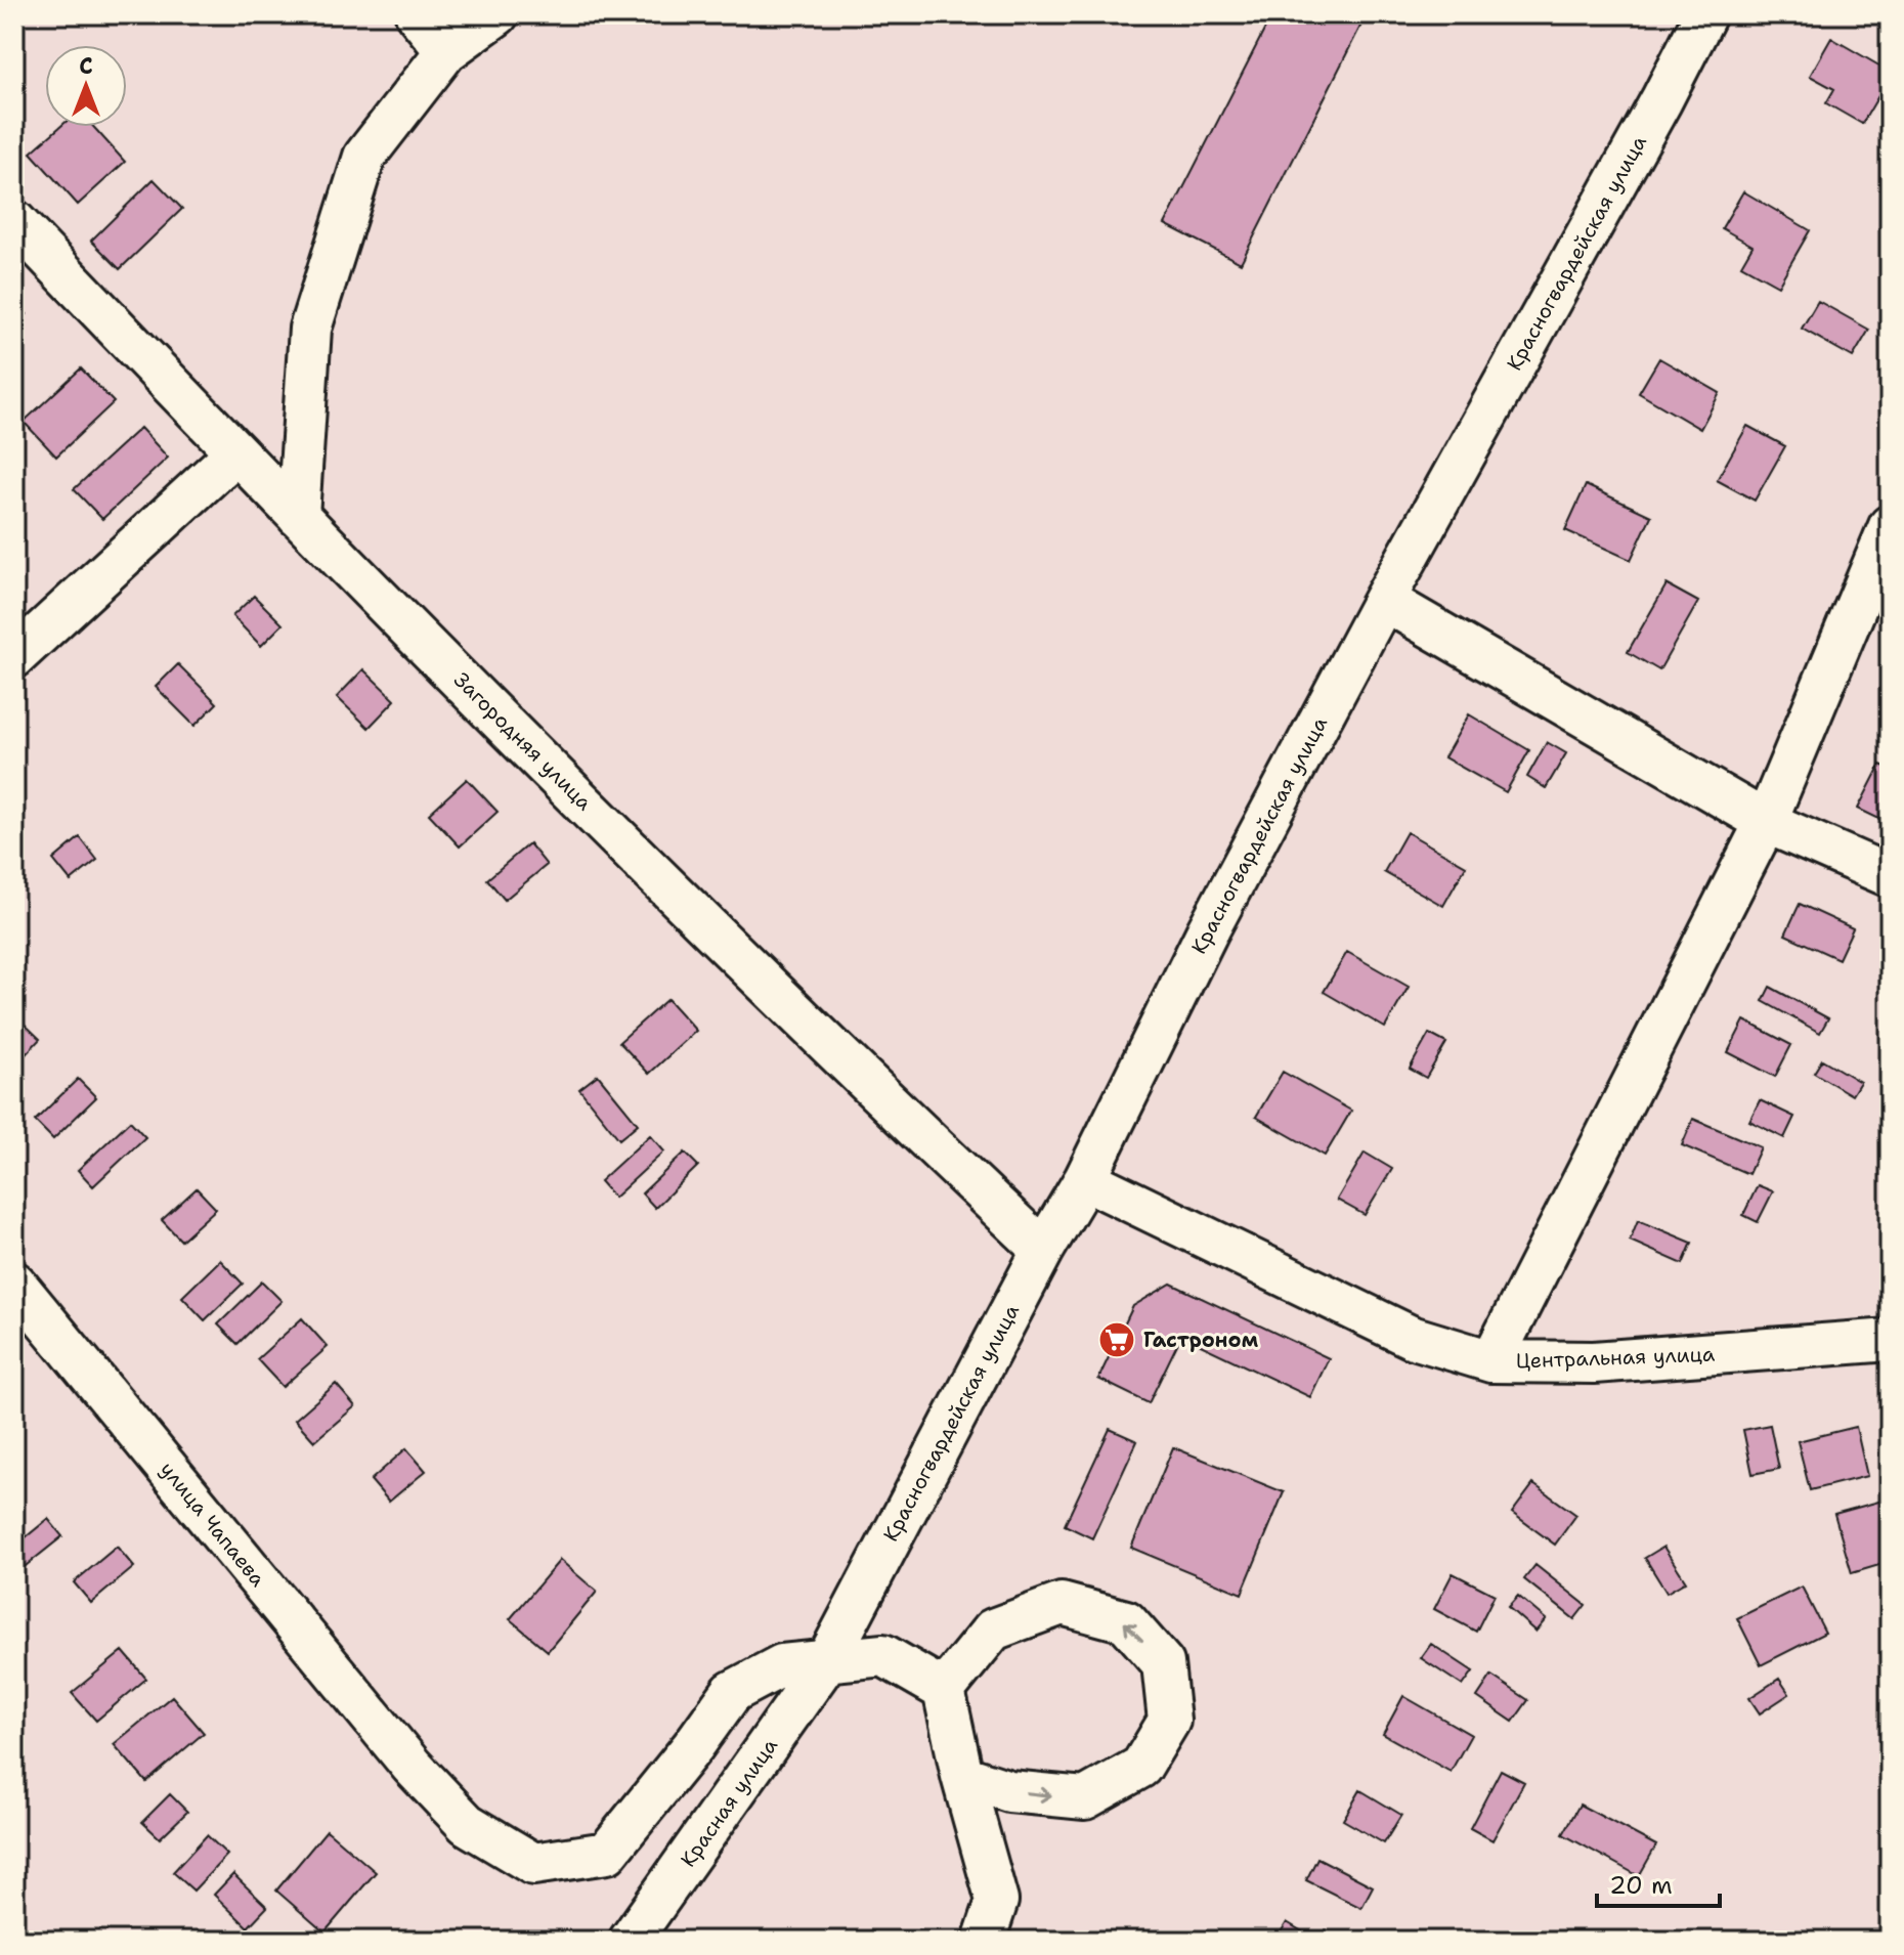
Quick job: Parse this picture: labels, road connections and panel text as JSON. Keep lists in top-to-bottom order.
{
  "streets": {
    "street": [
      "Красногвардейская улица",
      "Загородняя улица",
      "Центральная улица",
      "улица Чапаева",
      "Красная улица"
    ]
  },
  "crossings": [
    ["Красногвардейская улица", "Загородняя улица"],
    ["Красногвардейская улица", "Центральная улица"],
    ["Красногвардейская улица", "улица Чапаева"],
    ["Красногвардейская улица", "Красная улица"],
    ["улица Чапаева", "Красная улица"]
  ],
  "places": {
    "supermarket": ["Гастроном"]
  },
  "scale_bar": "20 m",
  "north": "top"
}
